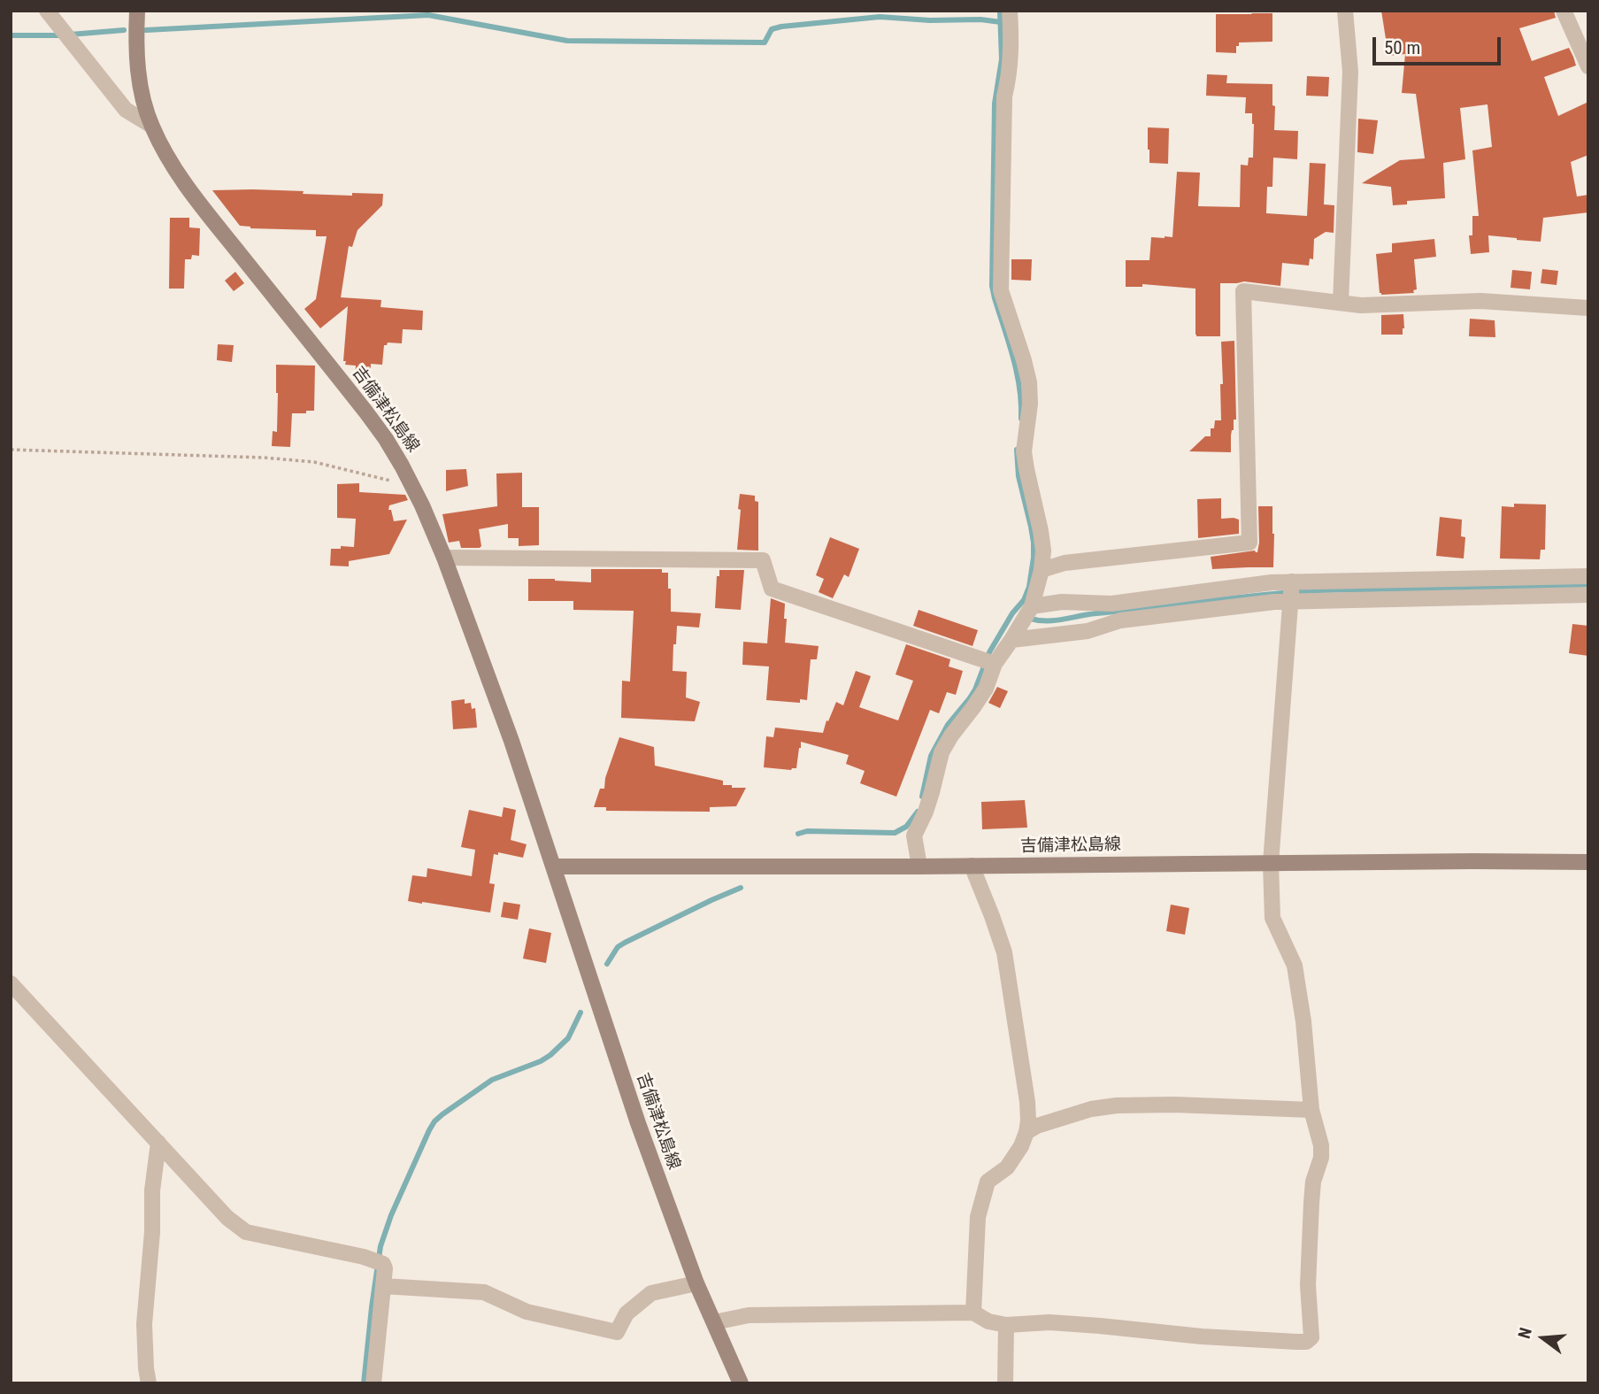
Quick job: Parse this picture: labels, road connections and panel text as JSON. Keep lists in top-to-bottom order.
{
  "streets": {
    "main road": ["吉備津松島線"]
  },
  "scale_bar": "50 m",
  "north": "left"
}
